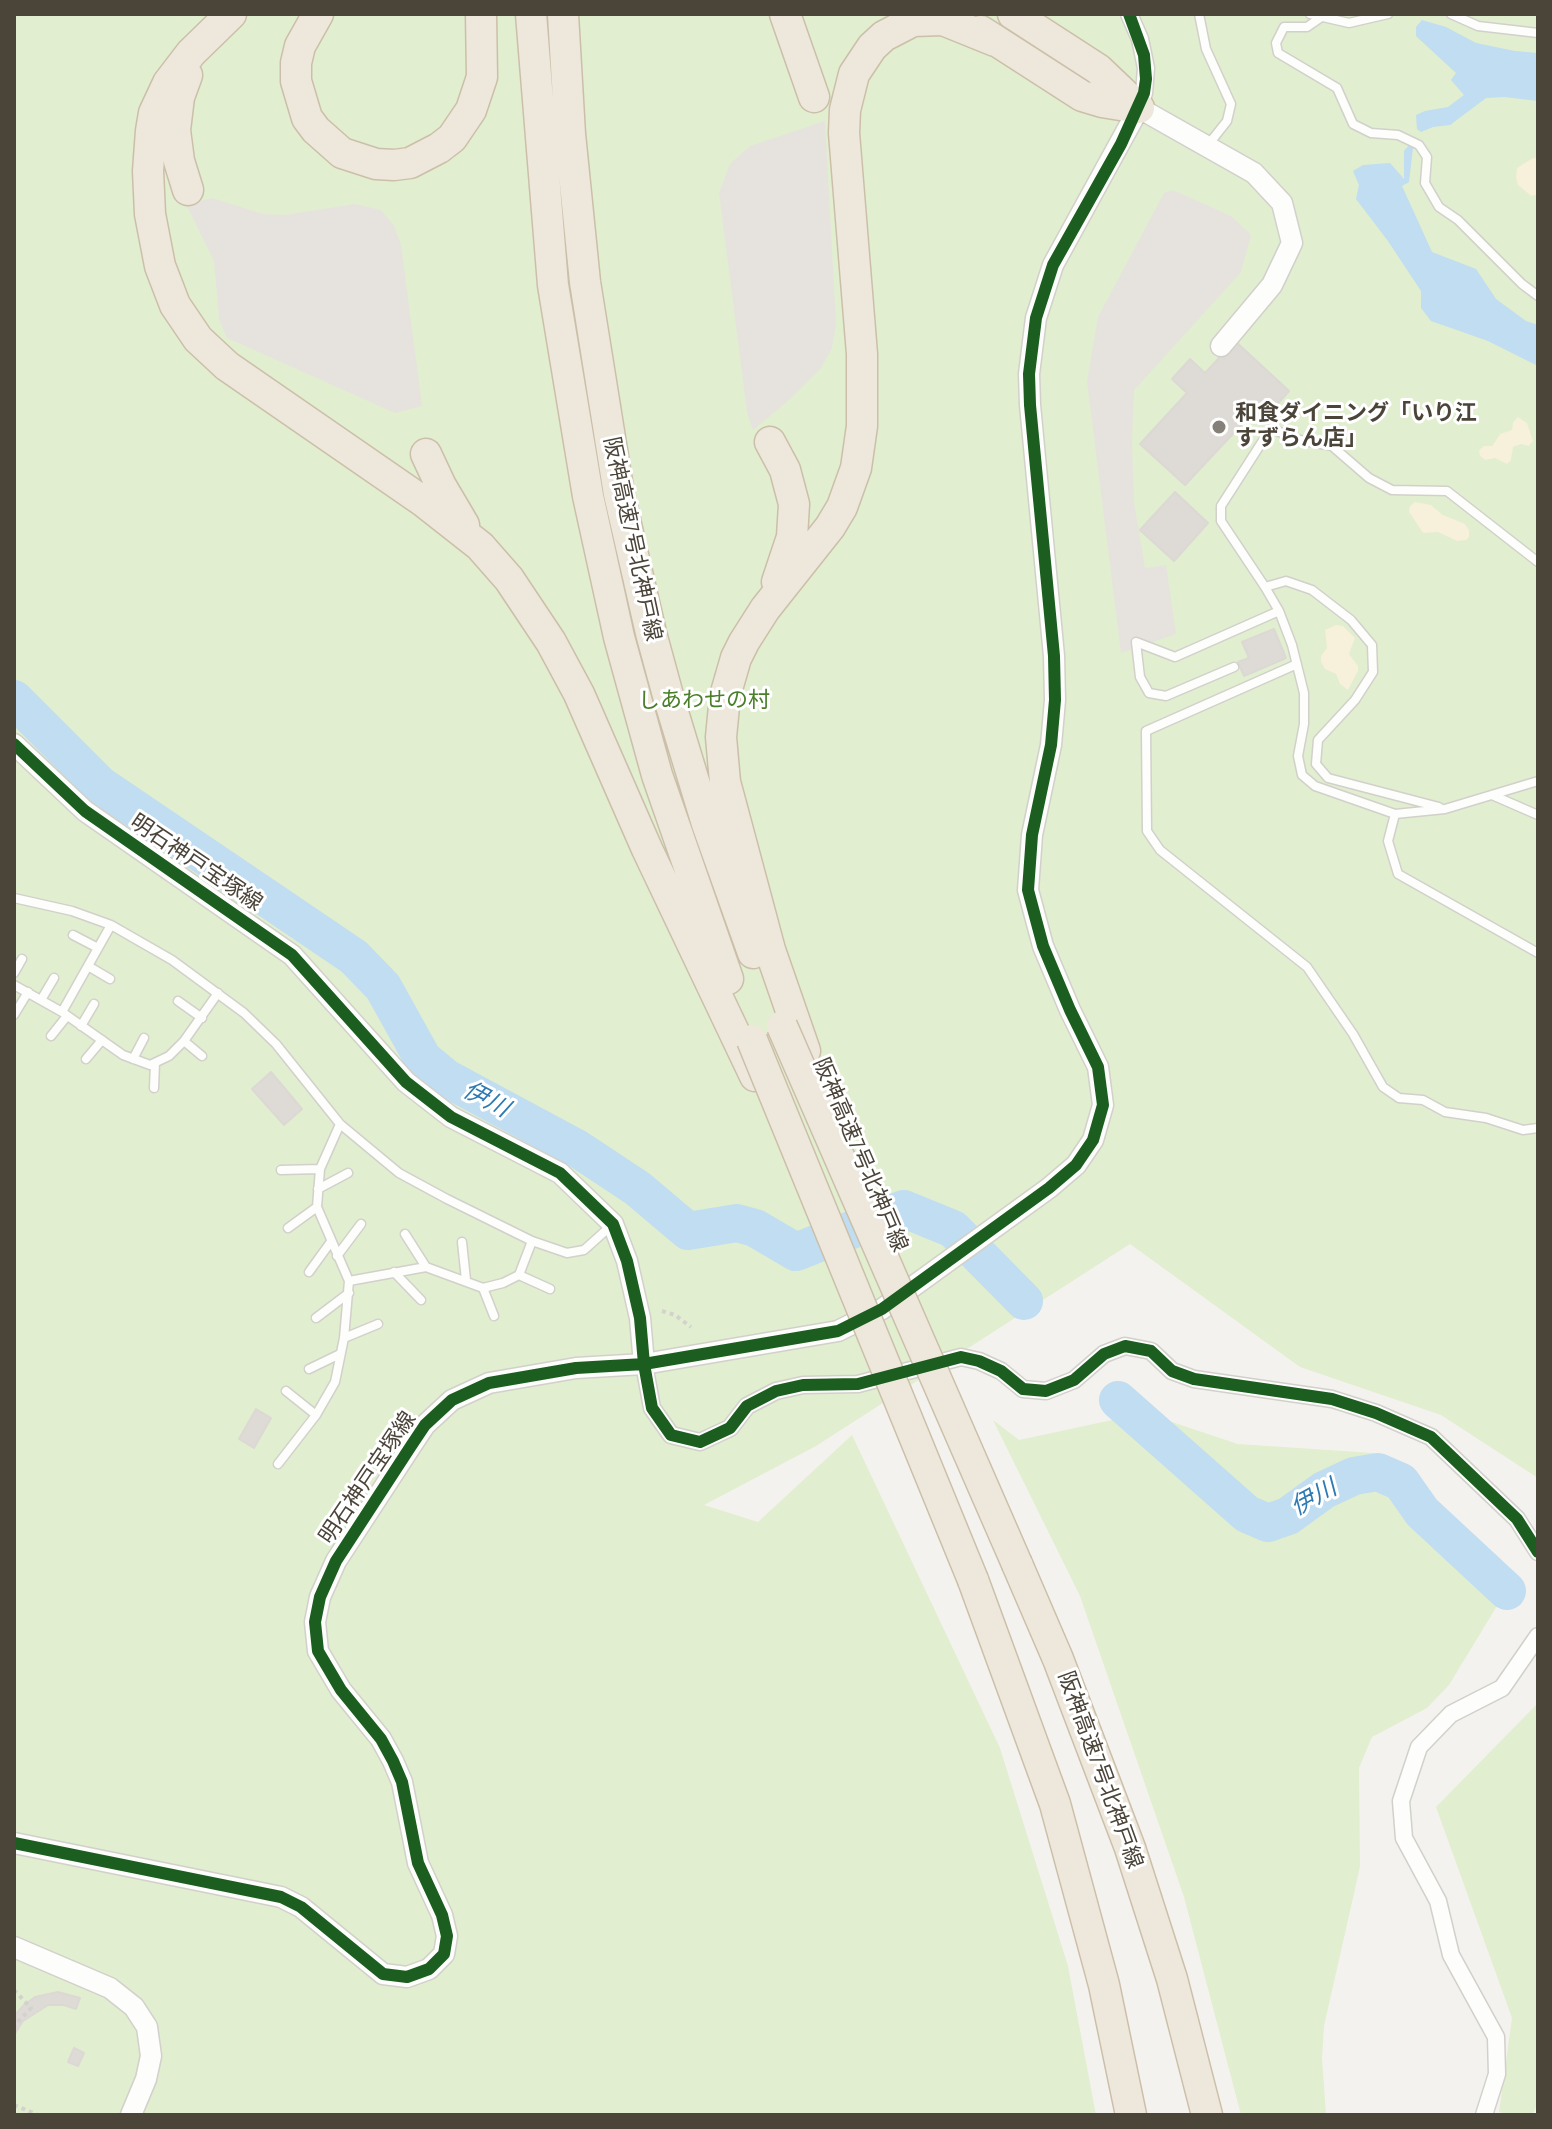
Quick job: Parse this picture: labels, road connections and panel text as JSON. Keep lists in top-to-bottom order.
{
  "streets": {
    "highway": ["阪神高速7号北神戸線"],
    "street": ["明石神戸宝塚線"]
  },
  "water": ["伊川"],
  "parks": ["しあわせの村"],
  "places": ["和食ダイニング「いり江 すずらん店」"]
}
